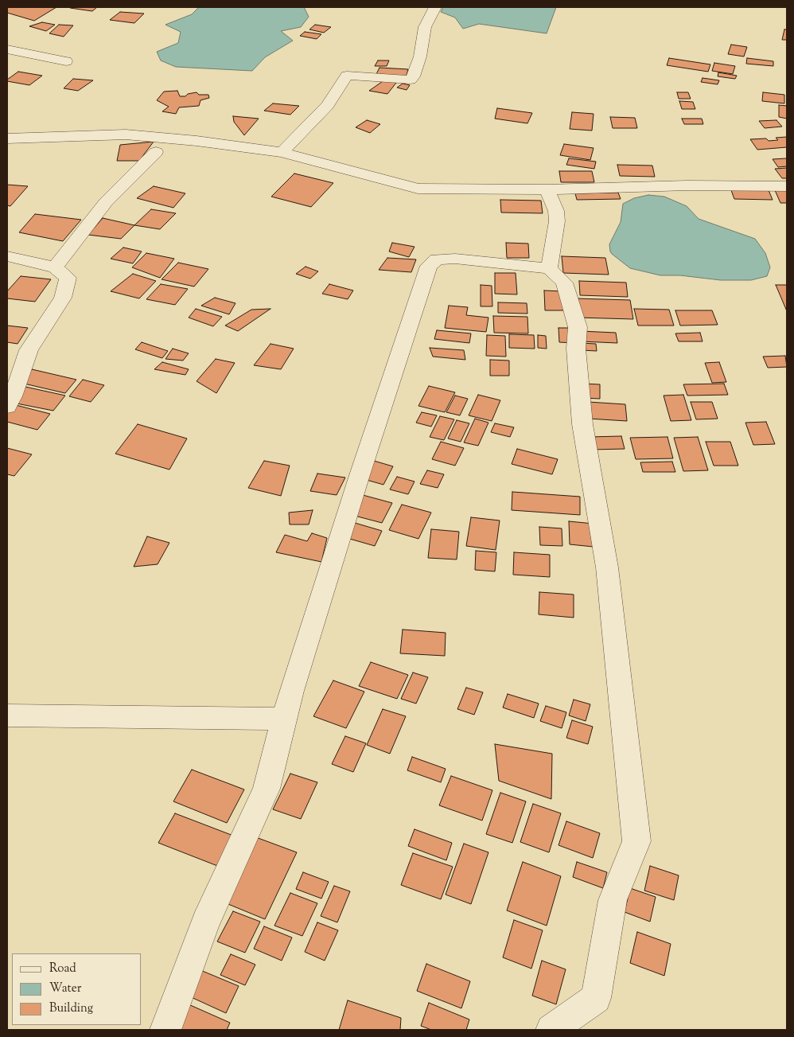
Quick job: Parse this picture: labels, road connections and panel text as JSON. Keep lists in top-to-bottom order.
{
  "legend": ["Road", "Water", "Building"]
}
